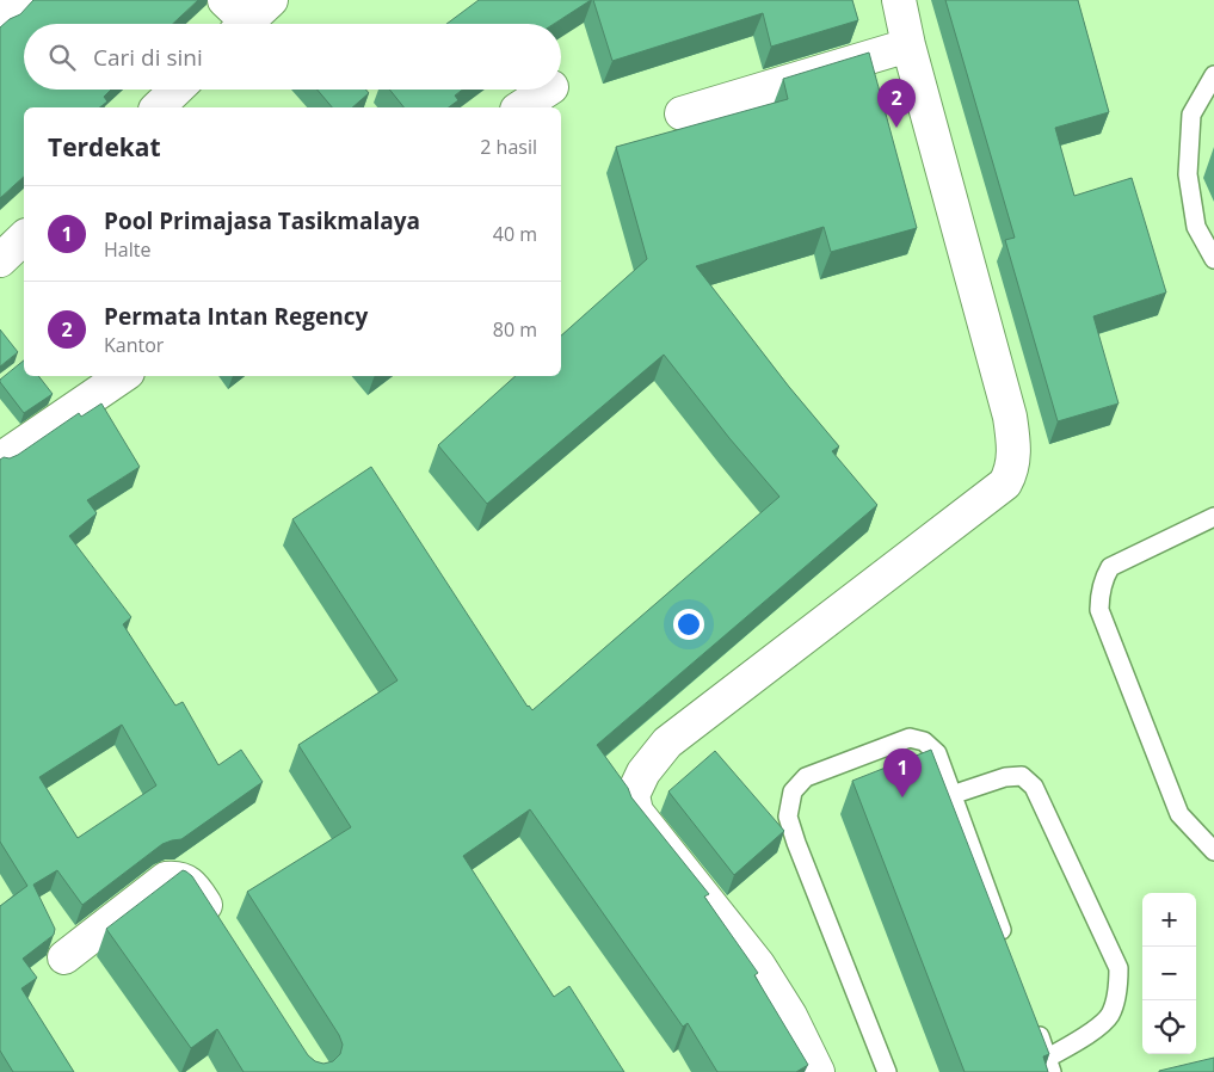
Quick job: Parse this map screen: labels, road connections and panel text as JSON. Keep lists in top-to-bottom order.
{
  "page": {
    "search": "Cari di sini",
    "pins": ["2", "1"],
    "heading": ["Terdekat", "2 hasil"],
    "list": [
      {
        "mark": "1",
        "name": "Pool Primajasa Tasikmalaya",
        "note": "Halte",
        "value": "40 m"
      },
      {
        "mark": "2",
        "name": "Permata Intan Regency",
        "note": "Kantor",
        "value": "80 m"
      }
    ],
    "map_buttons": ["+", "−"]
  }
}
